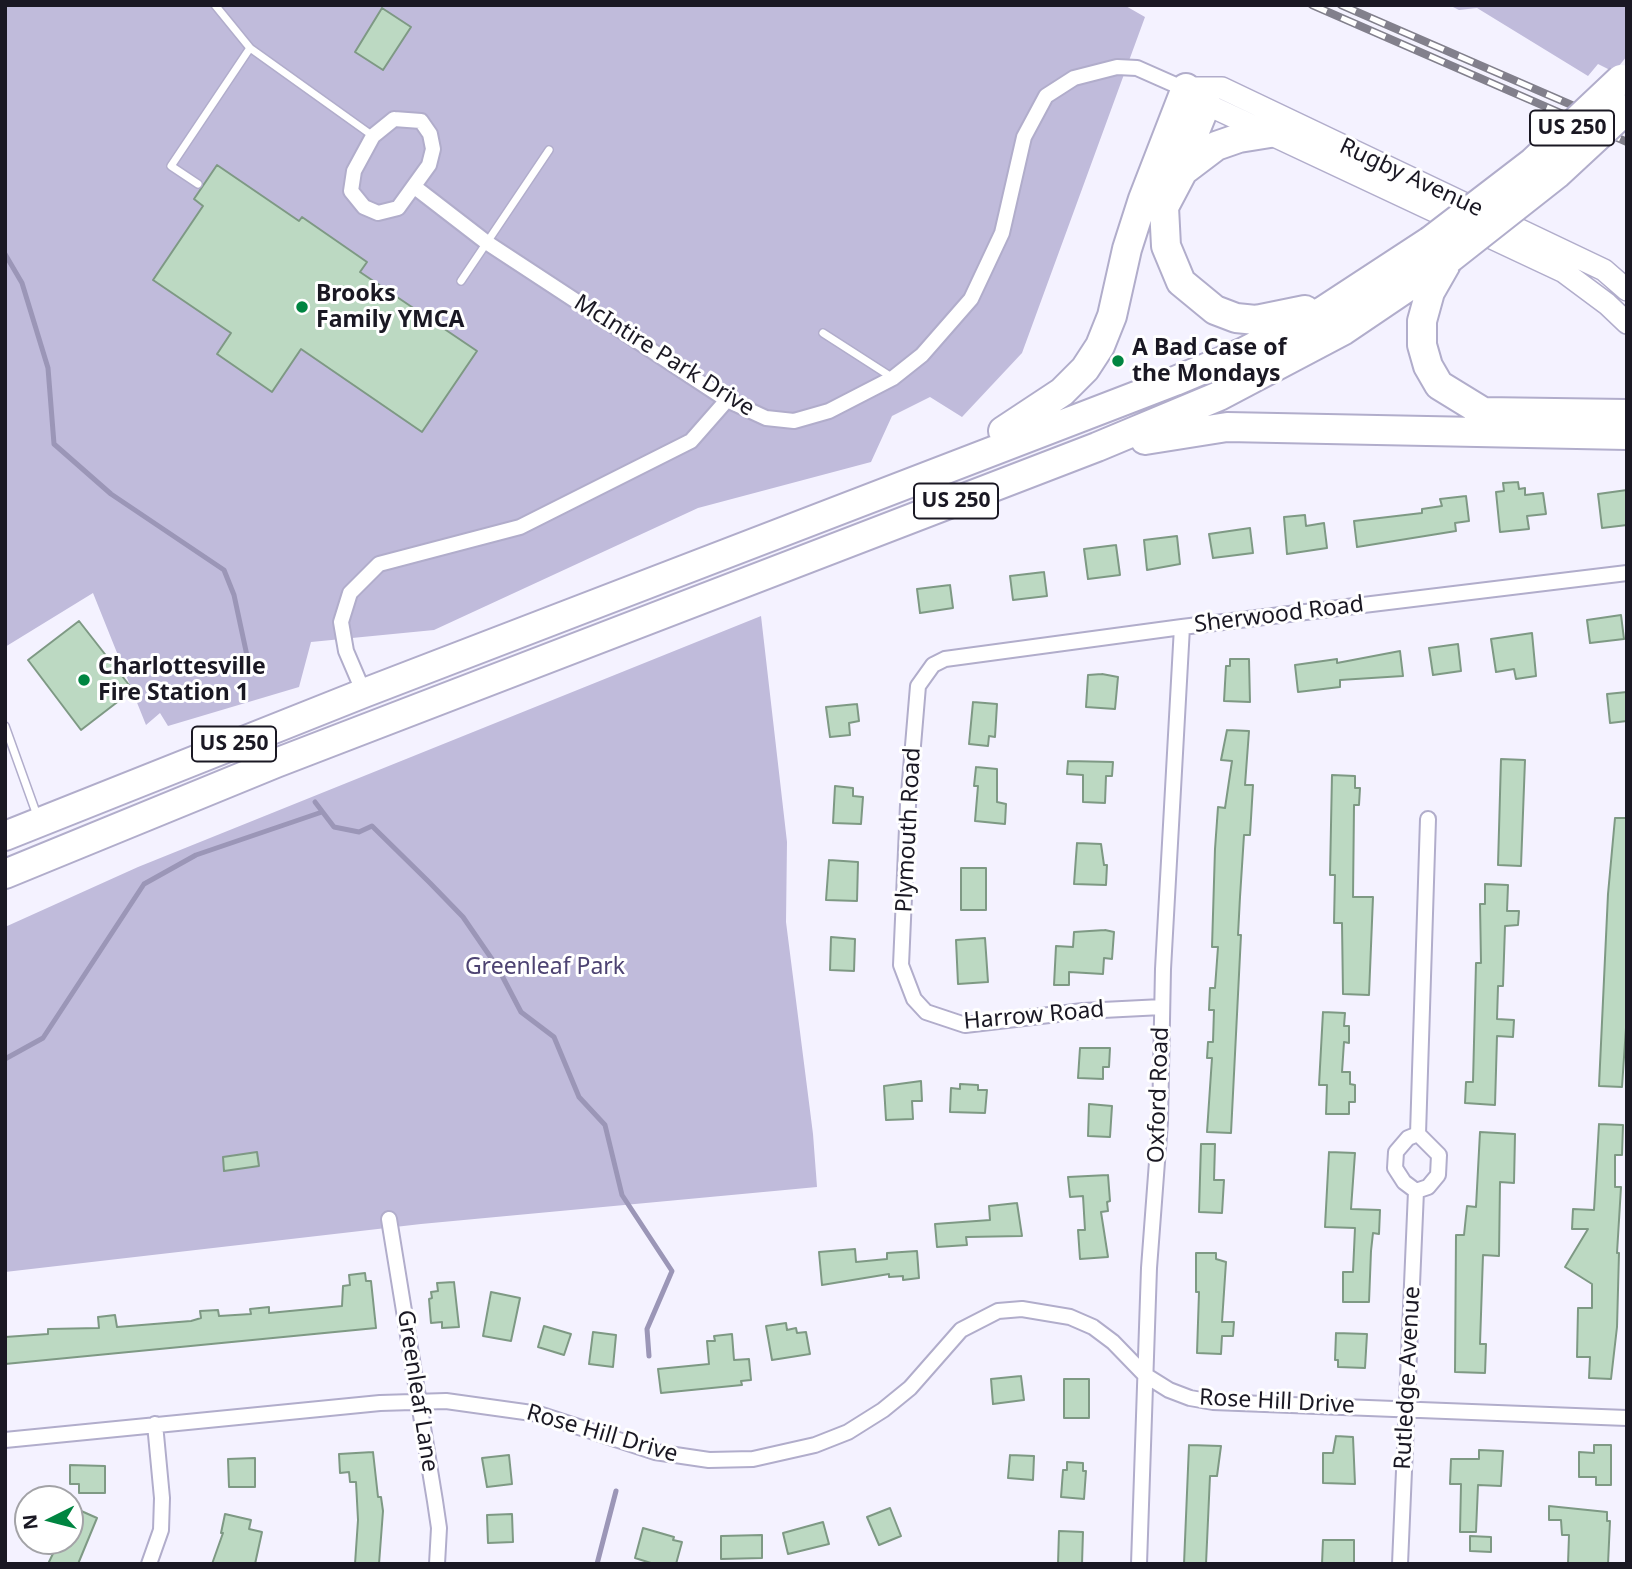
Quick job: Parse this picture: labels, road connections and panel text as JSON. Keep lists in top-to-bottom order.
{
  "streets": {
    "highway": ["US 250"],
    "street": [
      "Rugby Avenue",
      "McIntire Park Drive",
      "Sherwood Road",
      "Plymouth Road",
      "Harrow Road",
      "Oxford Road",
      "Rutledge Avenue",
      "Greenleaf Lane",
      "Rose Hill Drive"
    ]
  },
  "crossings": [
    ["Rugby Avenue", "McIntire Park Drive"],
    ["Sherwood Road", "Plymouth Road"],
    ["Sherwood Road", "Oxford Road"],
    ["Plymouth Road", "Harrow Road"],
    ["Harrow Road", "Oxford Road"],
    ["Oxford Road", "Rose Hill Drive"],
    ["Rutledge Avenue", "Rose Hill Drive"],
    ["Greenleaf Lane", "Rose Hill Drive"]
  ],
  "parks": ["Greenleaf Park"],
  "places": ["Brooks Family YMCA", "A Bad Case of the Mondays", "Charlottesville Fire Station 1"],
  "north": "left"
}
